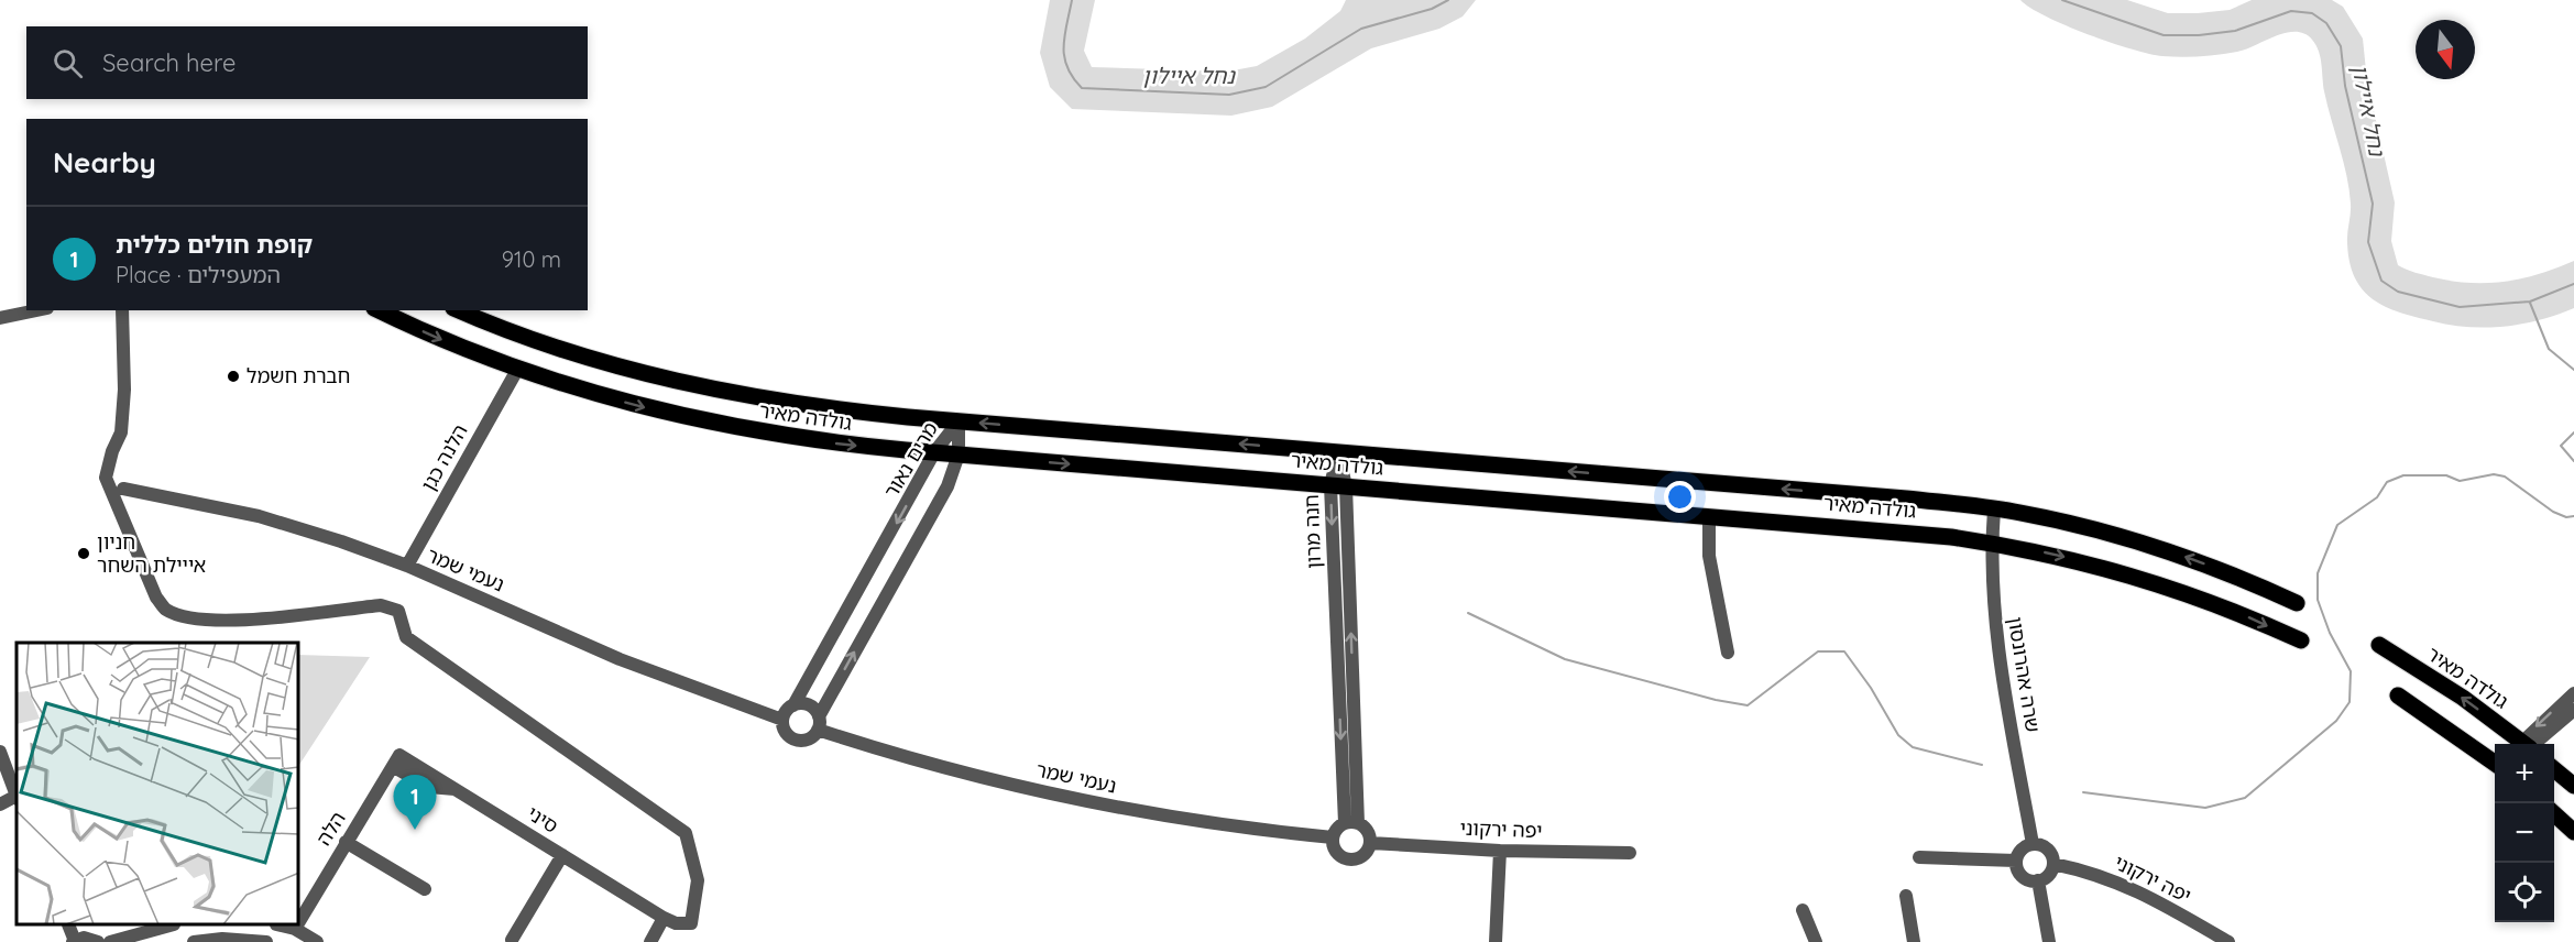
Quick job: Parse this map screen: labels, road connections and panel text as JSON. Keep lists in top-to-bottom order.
{
  "streets": {
    "main road": ["גולדה מאיר"],
    "street": [
      "הלנה כגן",
      "מרים נאור",
      "חנה מרון",
      "נעמי שמר",
      "שרה אהרונסון",
      "סיני",
      "הלה",
      "יפה ירקוני"
    ]
  },
  "crossings": [
    ["גולדה מאיר", "הלנה כגן"],
    ["גולדה מאיר", "מרים נאור"],
    ["גולדה מאיר", "חנה מרון"],
    ["גולדה מאיר", "שרה אהרונסון"],
    ["הלנה כגן", "נעמי שמר"],
    ["מרים נאור", "נעמי שמר"],
    ["חנה מרון", "נעמי שמר"],
    ["חנה מרון", "יפה ירקוני"],
    ["נעמי שמר", "יפה ירקוני"],
    ["שרה אהרונסון", "יפה ירקוני"],
    ["סיני", "הלה"]
  ],
  "water": ["נחל איילון"],
  "places": ["חברת חשמל", "חניון אייילת השחר"],
  "north": "bottom",
  "page": {
    "search": "Search here",
    "heading": "Nearby",
    "list": [
      {
        "mark": "1",
        "name": "קופת חולים כללית",
        "note": "Place · המעפילים",
        "value": "910 m"
      }
    ],
    "map_buttons": ["+", "−"],
    "pins": "1"
  }
}
